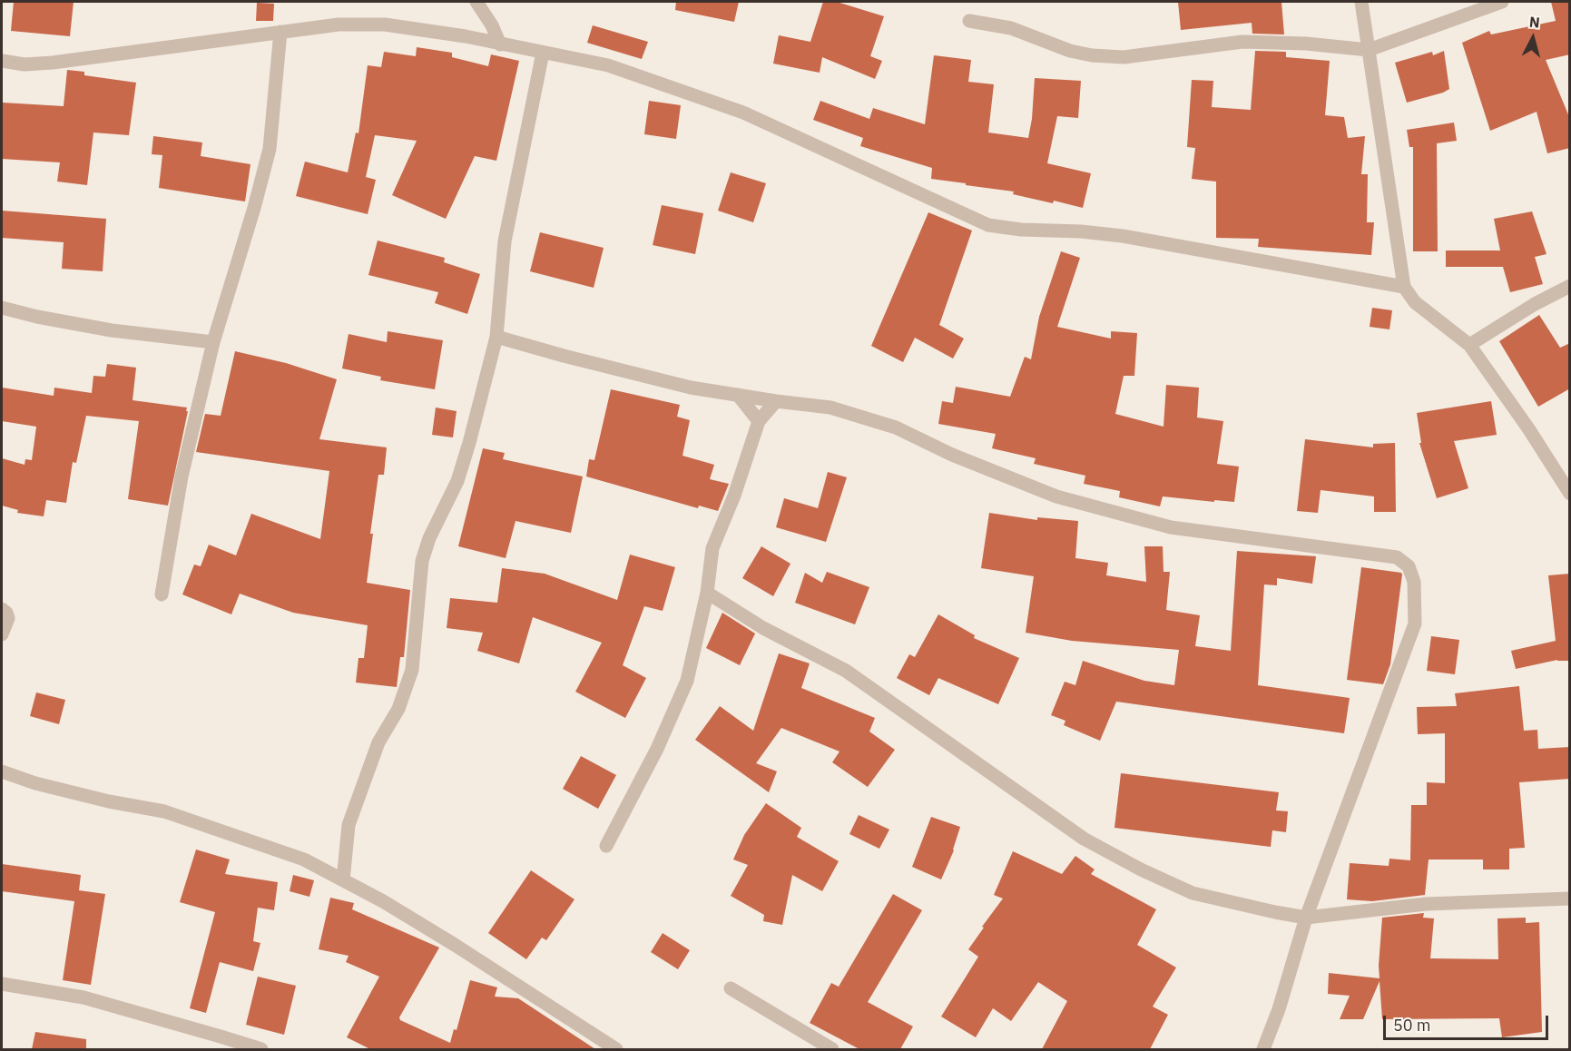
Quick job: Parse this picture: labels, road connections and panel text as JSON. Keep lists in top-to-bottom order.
{
  "scale_bar": "50 m",
  "north": "top"
}
